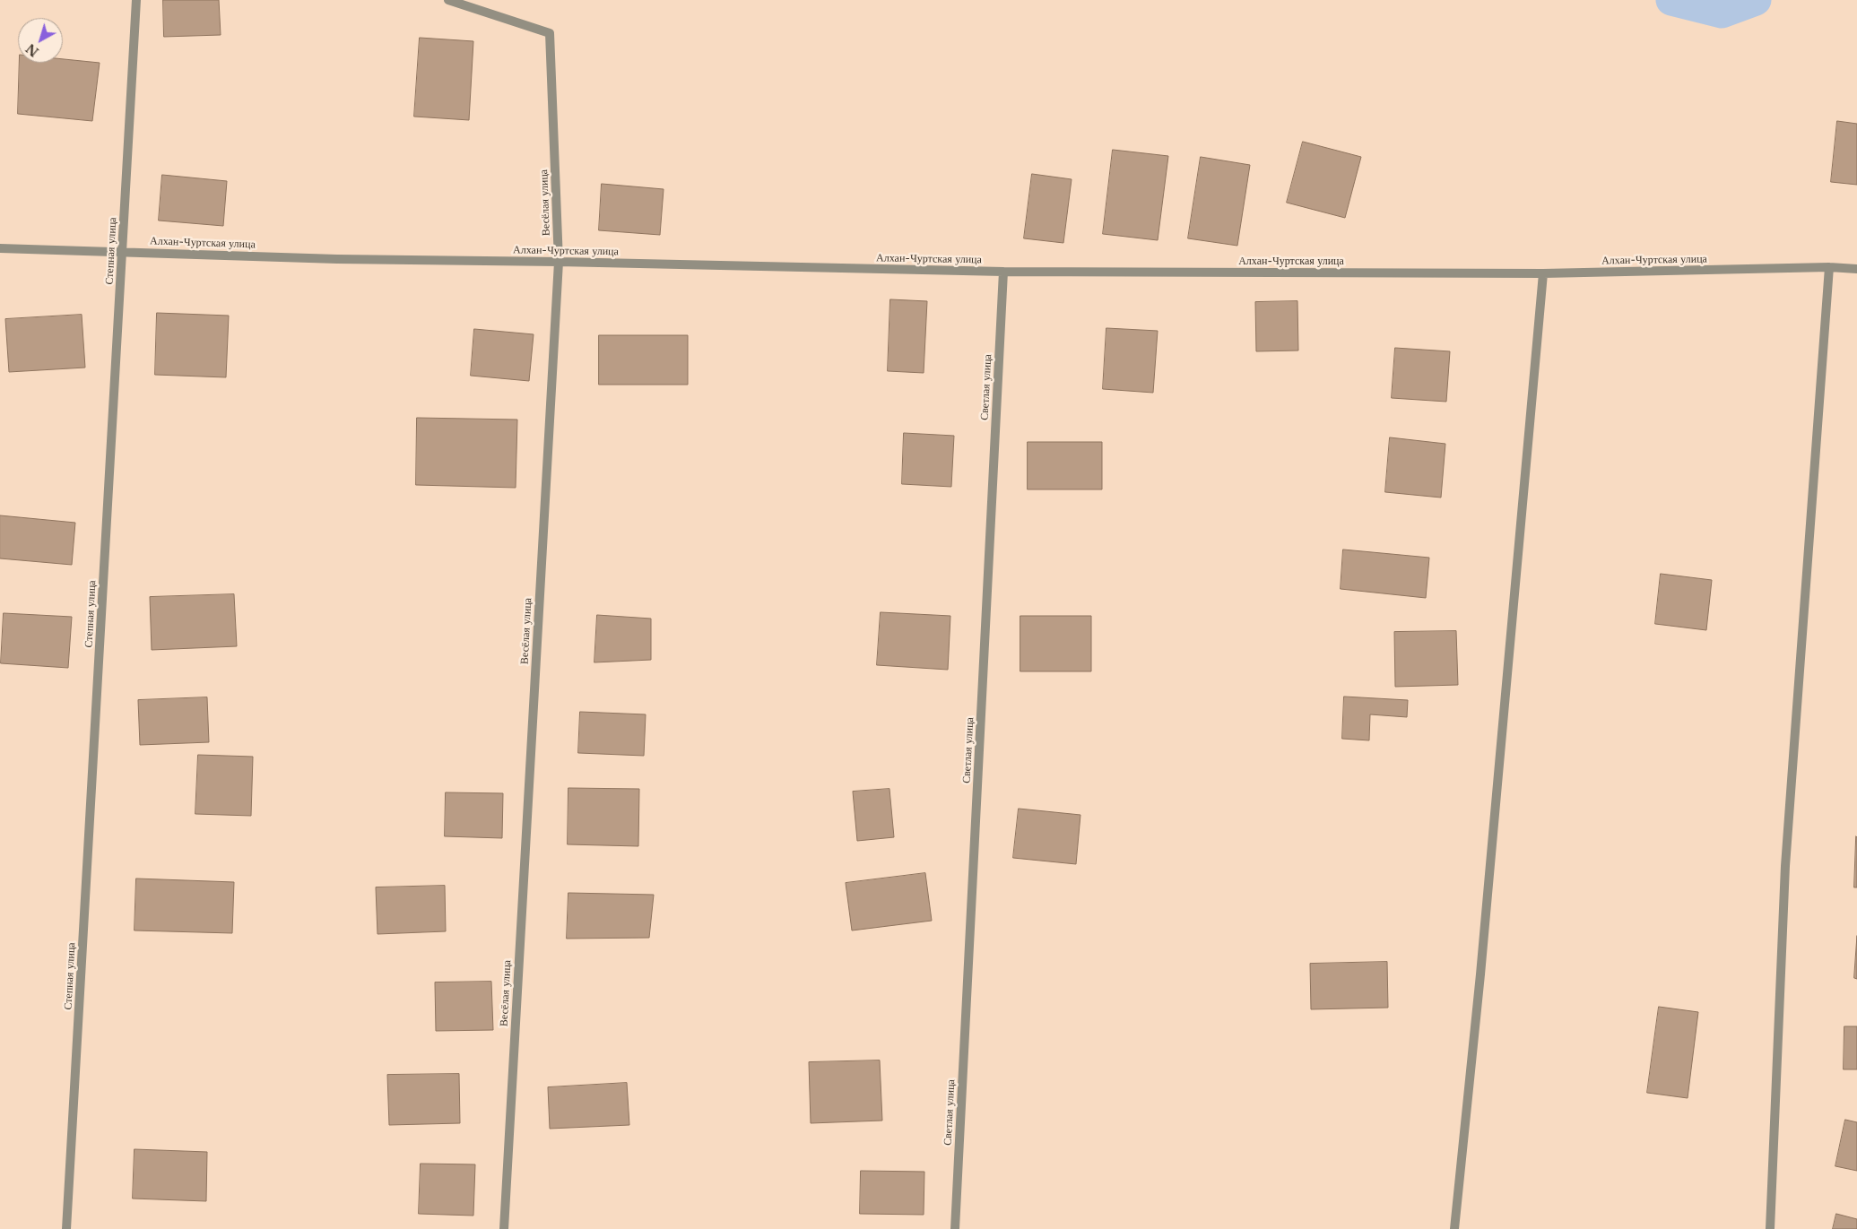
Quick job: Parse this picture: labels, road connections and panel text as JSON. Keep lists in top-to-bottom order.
{
  "streets": {
    "street": [
      "Весёлая улица",
      "Алхан-Чуртская улица",
      "Степная улица",
      "Светлая улица"
    ]
  },
  "crossings": [
    ["Весёлая улица", "Алхан-Чуртская улица"],
    ["Алхан-Чуртская улица", "Степная улица"],
    ["Алхан-Чуртская улица", "Светлая улица"]
  ],
  "north": "bottom left"
}
